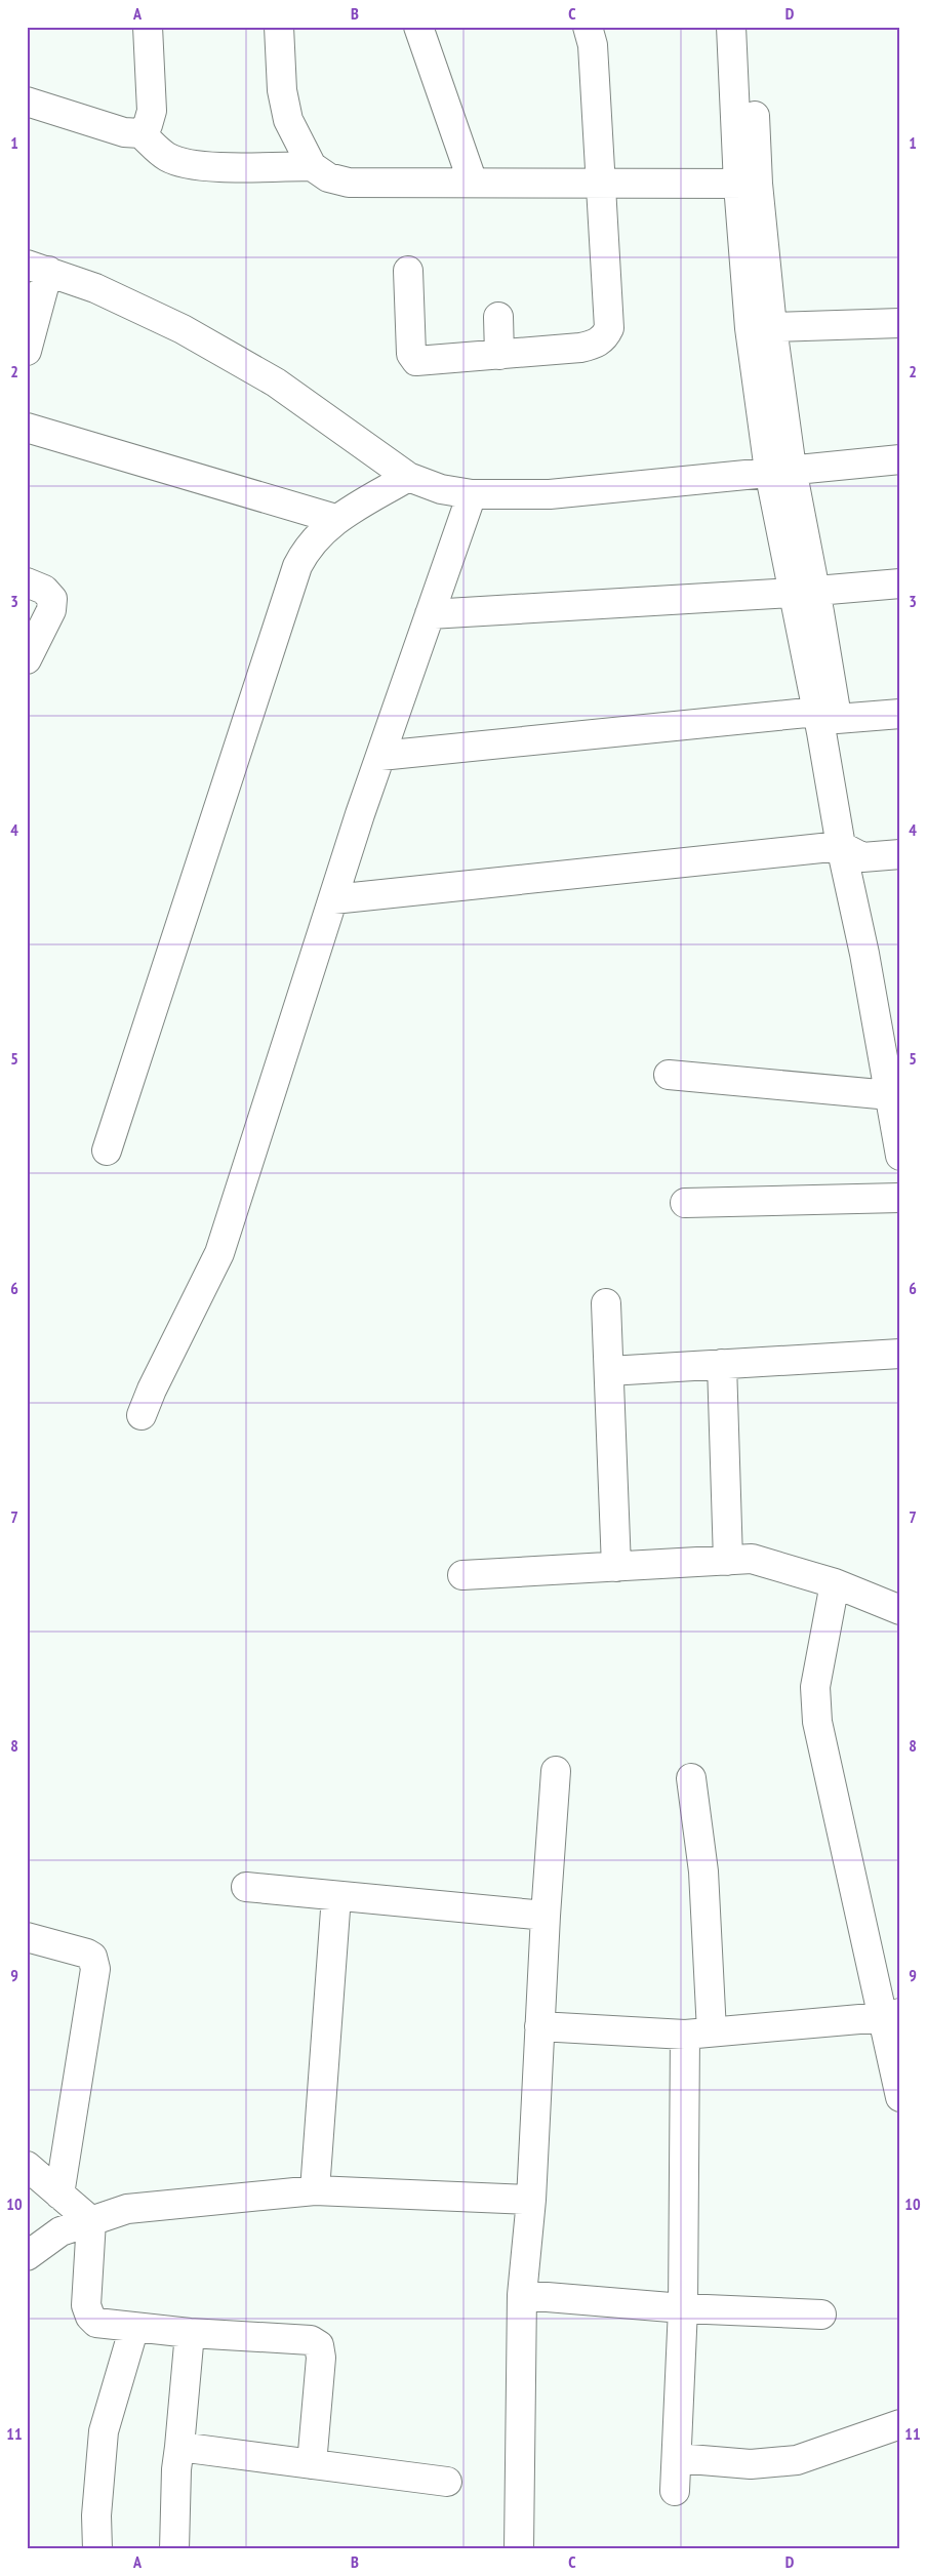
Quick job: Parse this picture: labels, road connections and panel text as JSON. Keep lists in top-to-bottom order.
{
  "grid": {
    "columns": [
      "A",
      "B",
      "C",
      "D"
    ],
    "rows": [
      "1",
      "2",
      "3",
      "4",
      "5",
      "6",
      "7",
      "8",
      "9",
      "10",
      "11"
    ]
  }
}
